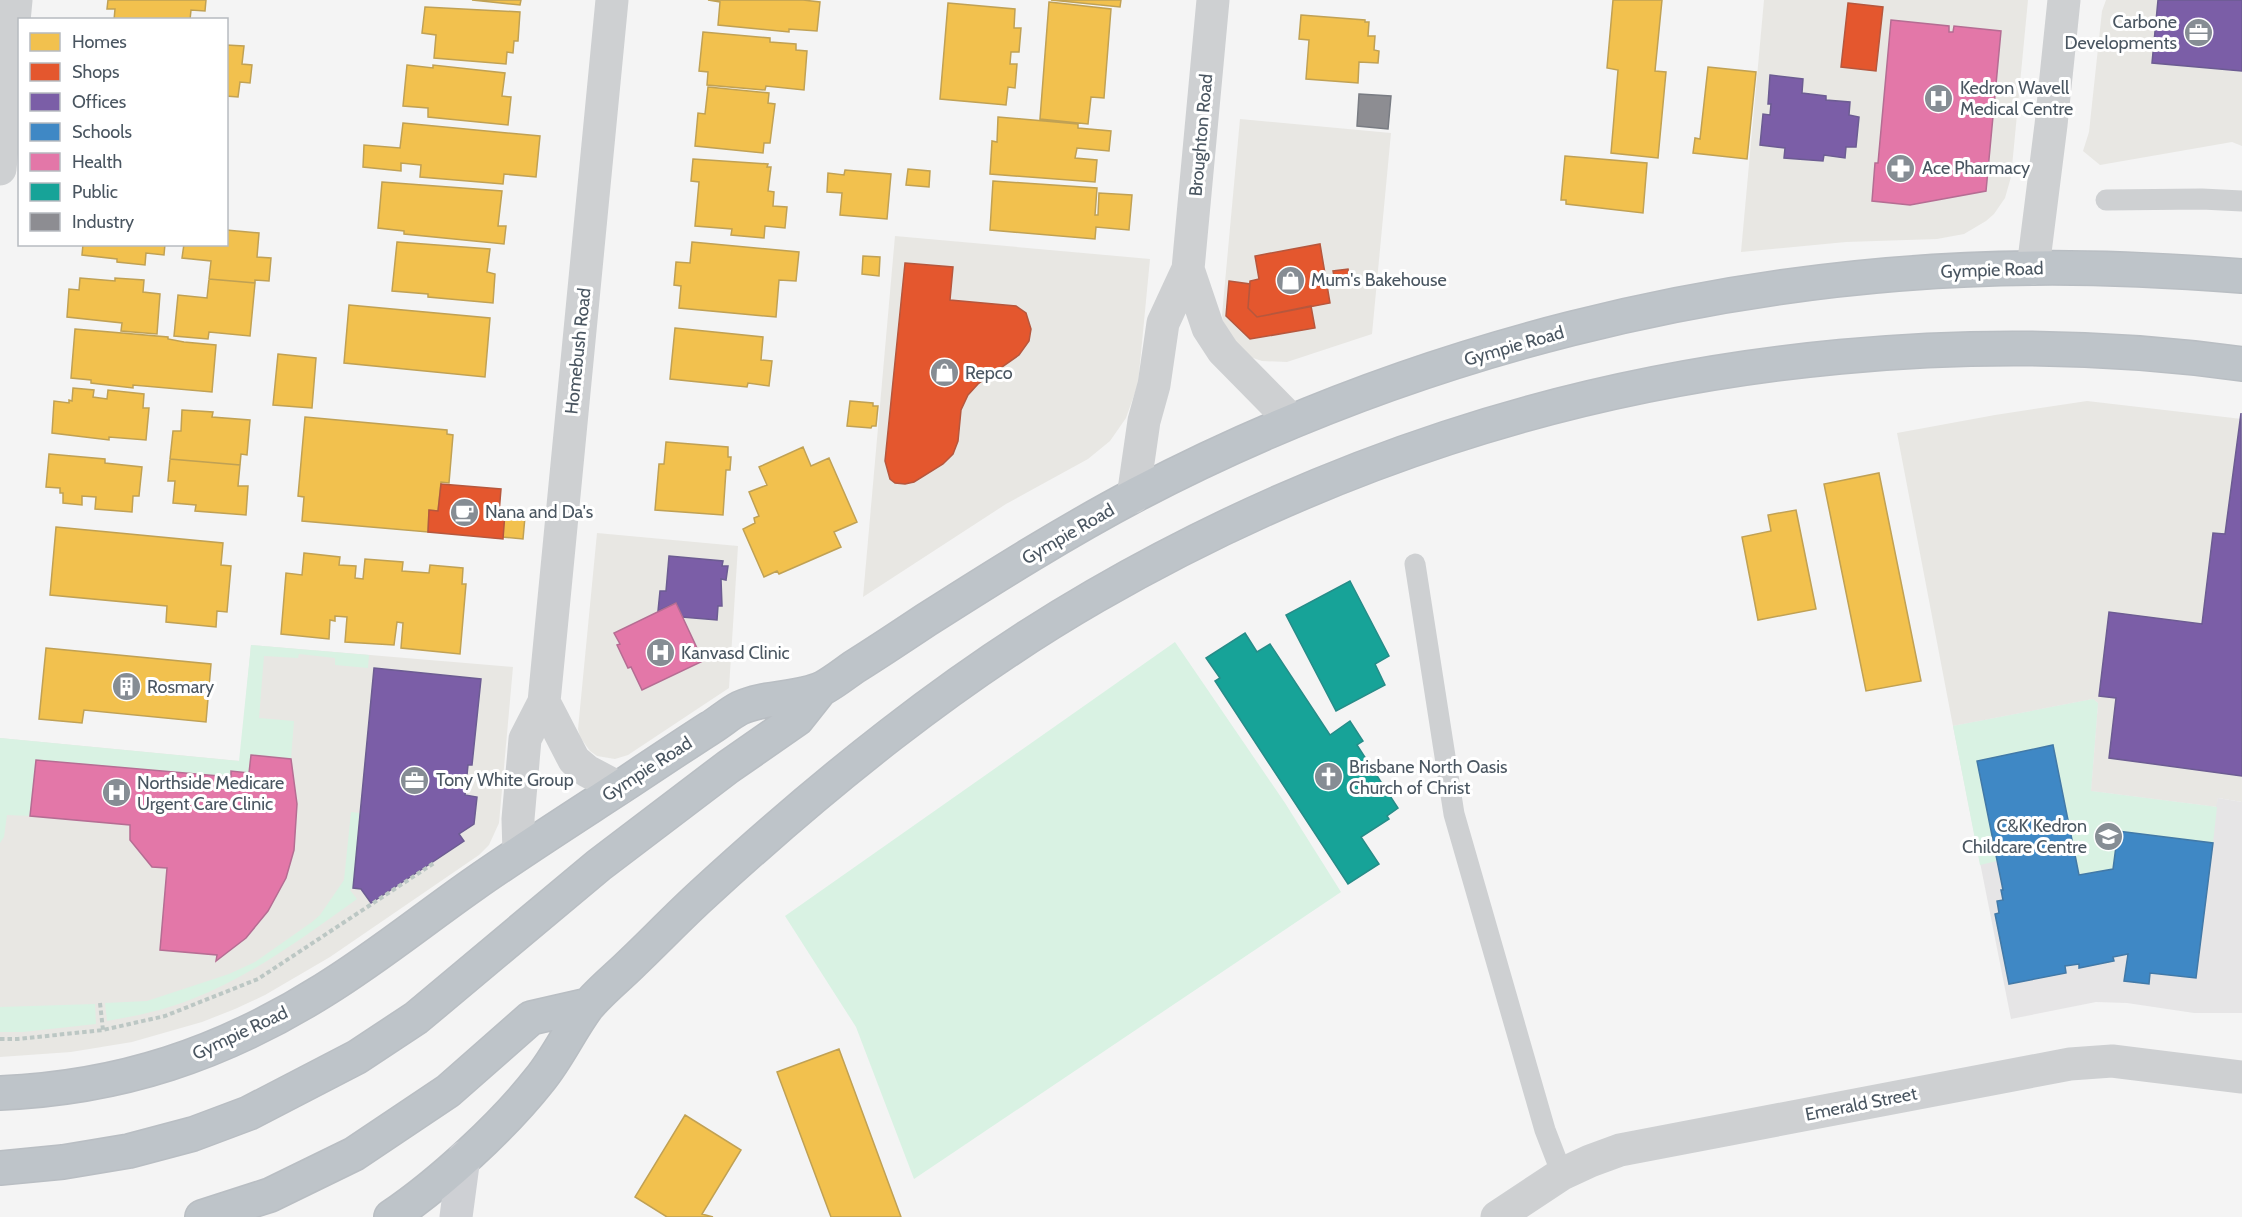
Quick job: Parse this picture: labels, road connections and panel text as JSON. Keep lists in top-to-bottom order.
{
  "streets": {
    "highway": ["Gympie Road"],
    "street": ["Broughton Road", "Homebush Road", "Emerald Street"]
  },
  "crossings": [
    ["Broughton Road", "Gympie Road"],
    ["Gympie Road", "Homebush Road"]
  ],
  "places": {
    "office": ["Carbone Developments", "Tony White Group"],
    "hospital": ["Kedron Wavell Medical Centre", "Kanvasd Clinic", "Northside Medicare Urgent Care Clinic"],
    "pharmacy": ["Ace Pharmacy"],
    "shop": ["Mum's Bakehouse", "Repco"],
    "cafe": ["Nana and Da's"],
    "building": ["Rosmary"],
    "church": ["Brisbane North Oasis Church of Christ"],
    "school or university": ["C&K Kedron Childcare Centre"]
  },
  "legend": [
    "Homes",
    "Shops",
    "Offices",
    "Schools",
    "Health",
    "Public",
    "Industry"
  ]
}
